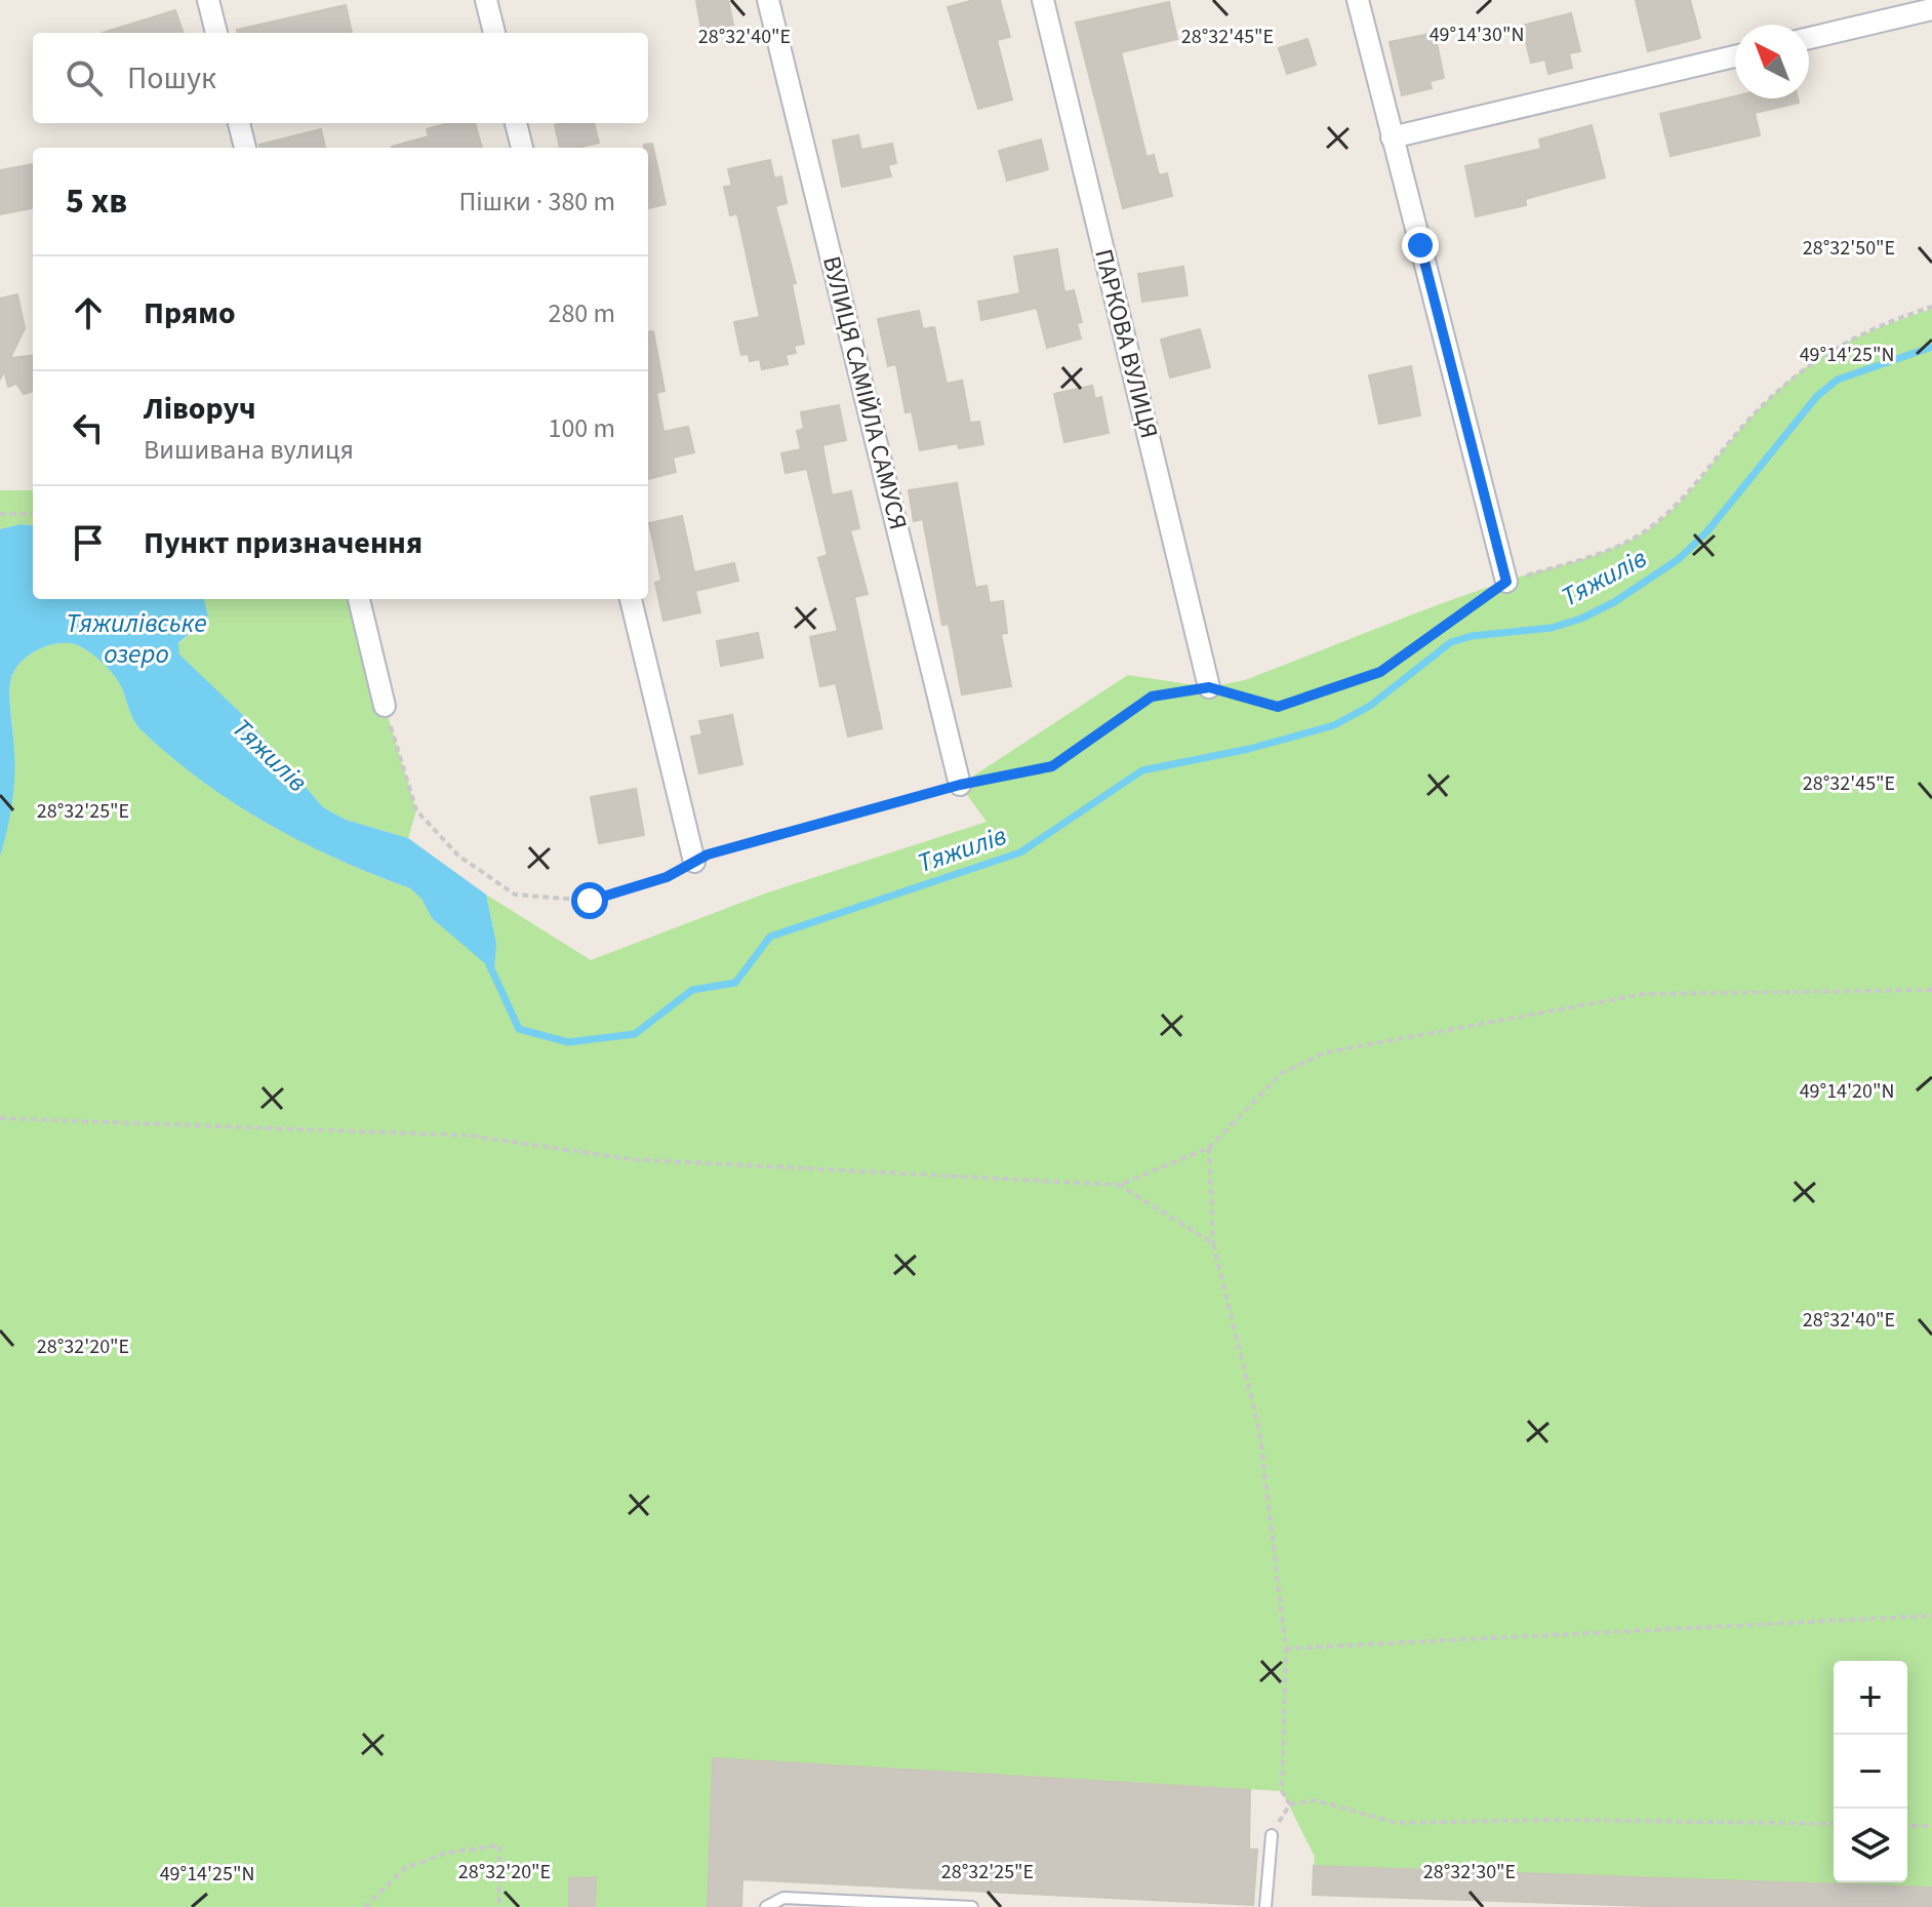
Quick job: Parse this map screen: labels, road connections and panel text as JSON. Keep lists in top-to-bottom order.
{
  "streets": {
    "street": ["ПАРКОВА ВУЛИЦЯ", "ВУЛИЦЯ САМІЙЛА САМУСЯ"]
  },
  "water": ["Тяжилів", "Тяжилівське озеро"],
  "north": "top left",
  "page": {
    "search": "Пошук",
    "heading": ["5 хв", "Пішки · 380 m"],
    "list": [
      ["Прямо", "280 m"],
      ["Ліворуч", "Вишивана вулиця", "100 m"],
      "Пункт призначення"
    ],
    "map_buttons": ["+", "−"]
  },
  "coordinates": [
    "49°14'30\"N",
    "28°32'45\"E",
    "28°32'40\"E",
    "28°32'50\"E",
    "49°14'25\"N",
    "28°32'25\"E",
    "49°14'20\"N",
    "28°32'20\"E",
    "28°32'30\"E"
  ]
}
